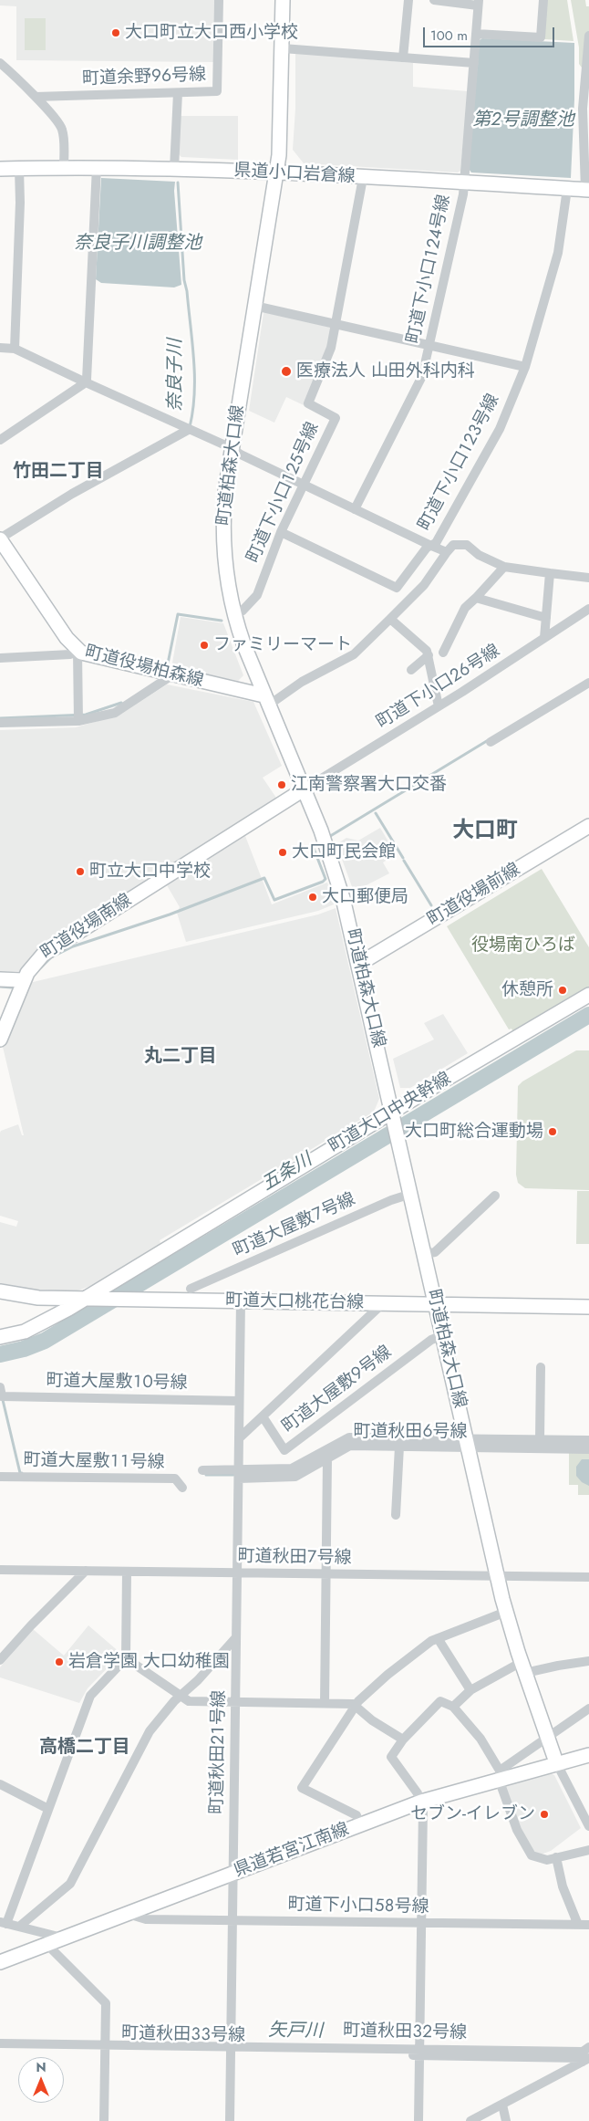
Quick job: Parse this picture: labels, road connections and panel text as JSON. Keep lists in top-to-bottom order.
{
  "streets": {
    "street": [
      "町道余野９６号線",
      "県道小口岩倉線",
      "町道下小口１２４号線",
      "町道下小口１２３号線",
      "町道柏森大口線",
      "町道下小口１２５号線",
      "町道役場柏森線",
      "町道下小口２６号線",
      "町道役場前線",
      "町道役場南線",
      "町道大口中央幹線",
      "町道大屋敷７号線",
      "町道大口桃花台線",
      "町道大屋敷１０号線",
      "町道大屋敷９号線",
      "町道秋田６号線",
      "町道大屋敷１１号線",
      "町道秋田７号線",
      "町道秋田２１号線",
      "県道若宮江南線",
      "町道下小口５８号線",
      "町道秋田３２号線",
      "町道秋田３３号線"
    ]
  },
  "crossings": [
    ["県道小口岩倉線", "町道下小口１２４号線"],
    ["県道小口岩倉線", "町道下小口１２３号線"],
    ["県道小口岩倉線", "町道柏森大口線"],
    ["県道小口岩倉線", "町道下小口１２５号線"],
    ["町道下小口１２３号線", "町道下小口１２５号線"],
    ["町道柏森大口線", "町道下小口１２５号線"],
    ["町道柏森大口線", "町道役場柏森線"],
    ["町道柏森大口線", "町道下小口２６号線"],
    ["町道柏森大口線", "町道役場前線"],
    ["町道柏森大口線", "町道役場南線"],
    ["町道柏森大口線", "町道大口中央幹線"],
    ["町道柏森大口線", "町道大屋敷７号線"],
    ["町道柏森大口線", "町道大口桃花台線"],
    ["町道柏森大口線", "町道大屋敷９号線"],
    ["町道柏森大口線", "町道秋田６号線"],
    ["町道柏森大口線", "町道秋田７号線"],
    ["町道柏森大口線", "県道若宮江南線"],
    ["町道下小口２６号線", "町道役場南線"],
    ["町道大口中央幹線", "町道大口桃花台線"],
    ["町道大口桃花台線", "町道秋田２１号線"],
    ["町道大屋敷１０号線", "町道秋田２１号線"],
    ["町道秋田６号線", "町道秋田２１号線"],
    ["町道秋田７号線", "町道秋田２１号線"],
    ["町道秋田２１号線", "県道若宮江南線"],
    ["町道秋田２１号線", "町道下小口５８号線"],
    ["町道秋田２１号線", "町道秋田３２号線"],
    ["県道若宮江南線", "町道下小口５８号線"],
    ["町道秋田３２号線", "町道秋田３３号線"]
  ],
  "districts": [
    "竹田二丁目",
    "大口町",
    "丸二丁目",
    "高橋二丁目"
  ],
  "water": [
    "第２号調整池",
    "奈良子川調整池",
    "奈良子川",
    "五条川",
    "矢戸川"
  ],
  "parks": ["役場南ひろば"],
  "places": [
    "大口町立大口西小学校",
    "医療法人 山田外科内科",
    "ファミリーマート",
    "江南警察署大口交番",
    "大口町民会館",
    "町立大口中学校",
    "大口郵便局",
    "休憩所",
    "大口町総合運動場",
    "岩倉学園 大口幼稚園",
    "セブン-イレブン"
  ],
  "scale_bar": "100 m",
  "north": "top"
}
